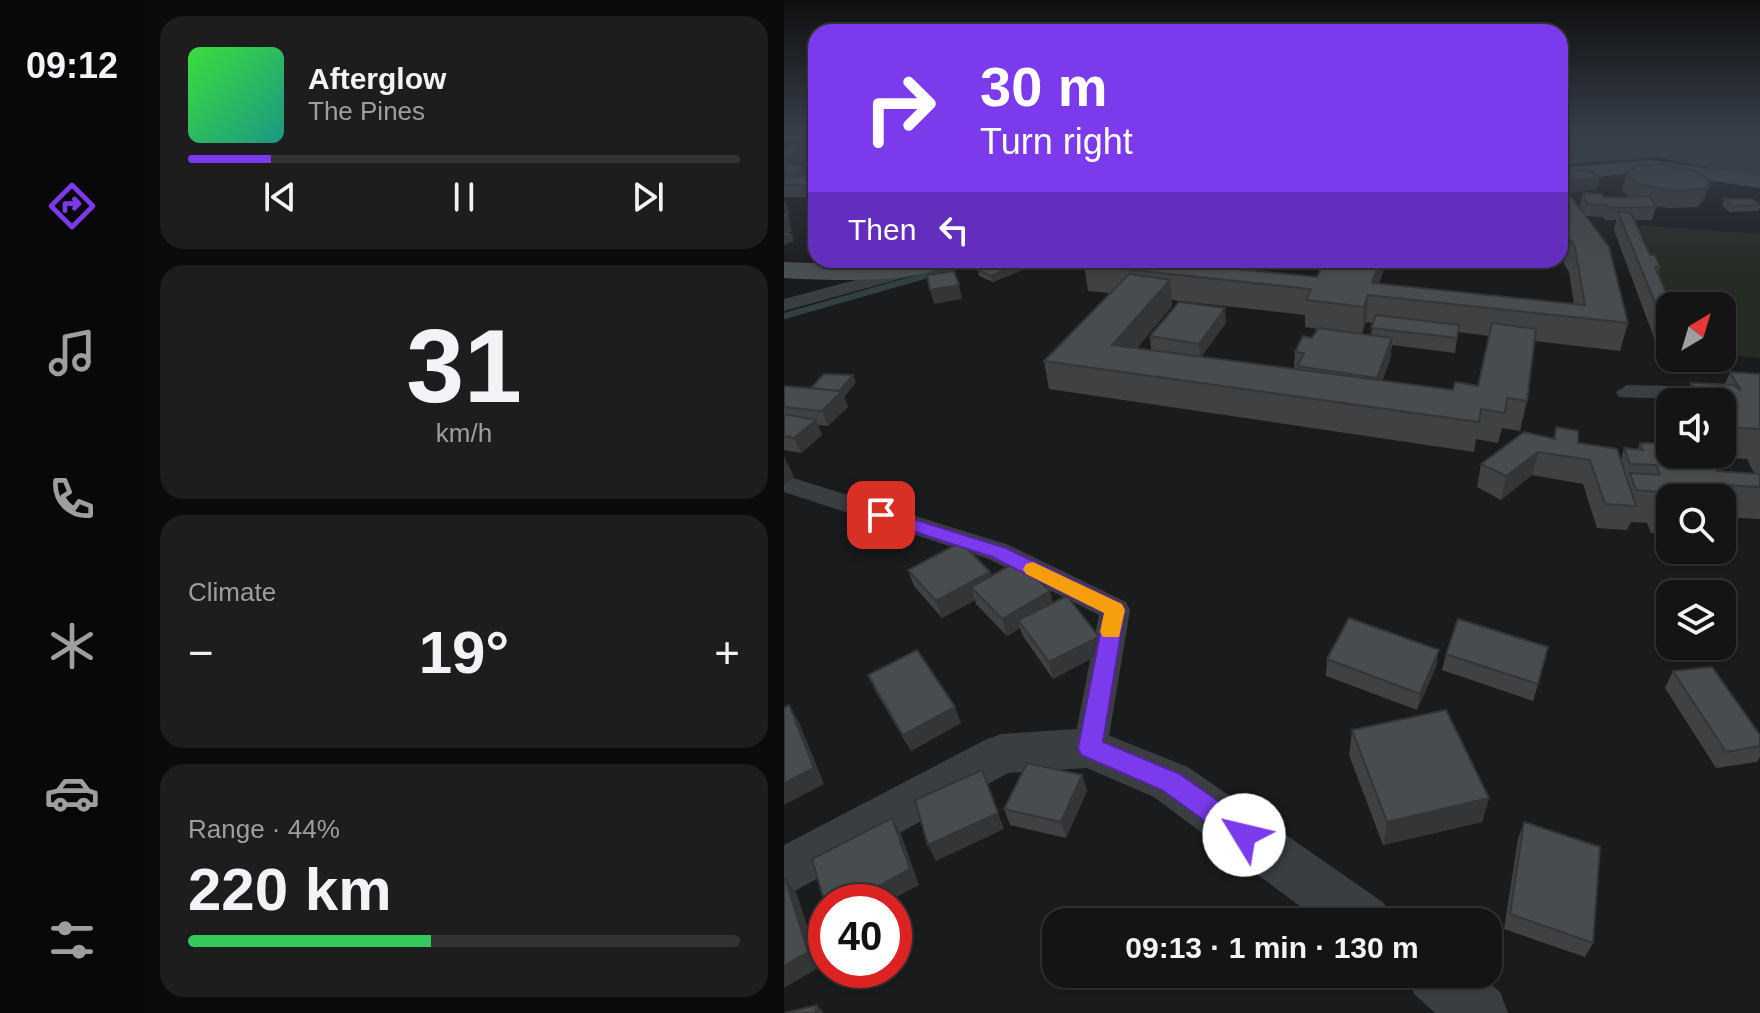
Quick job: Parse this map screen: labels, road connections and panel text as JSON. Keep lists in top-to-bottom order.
{
  "north": "top right",
  "page": {
    "tabs": "09:12",
    "turn": ["30 m", "Turn right"],
    "song": ["Afterglow", "The Pines"],
    "then": "Then",
    "tile": [
      ["31", "km/h"],
      "Climate",
      ["Range · 44%", "220 km"]
    ],
    "heat": ["−", "19°", "+"],
    "limit": "40",
    "trip": "09:13 · 1 min · 130 m"
  }
}
